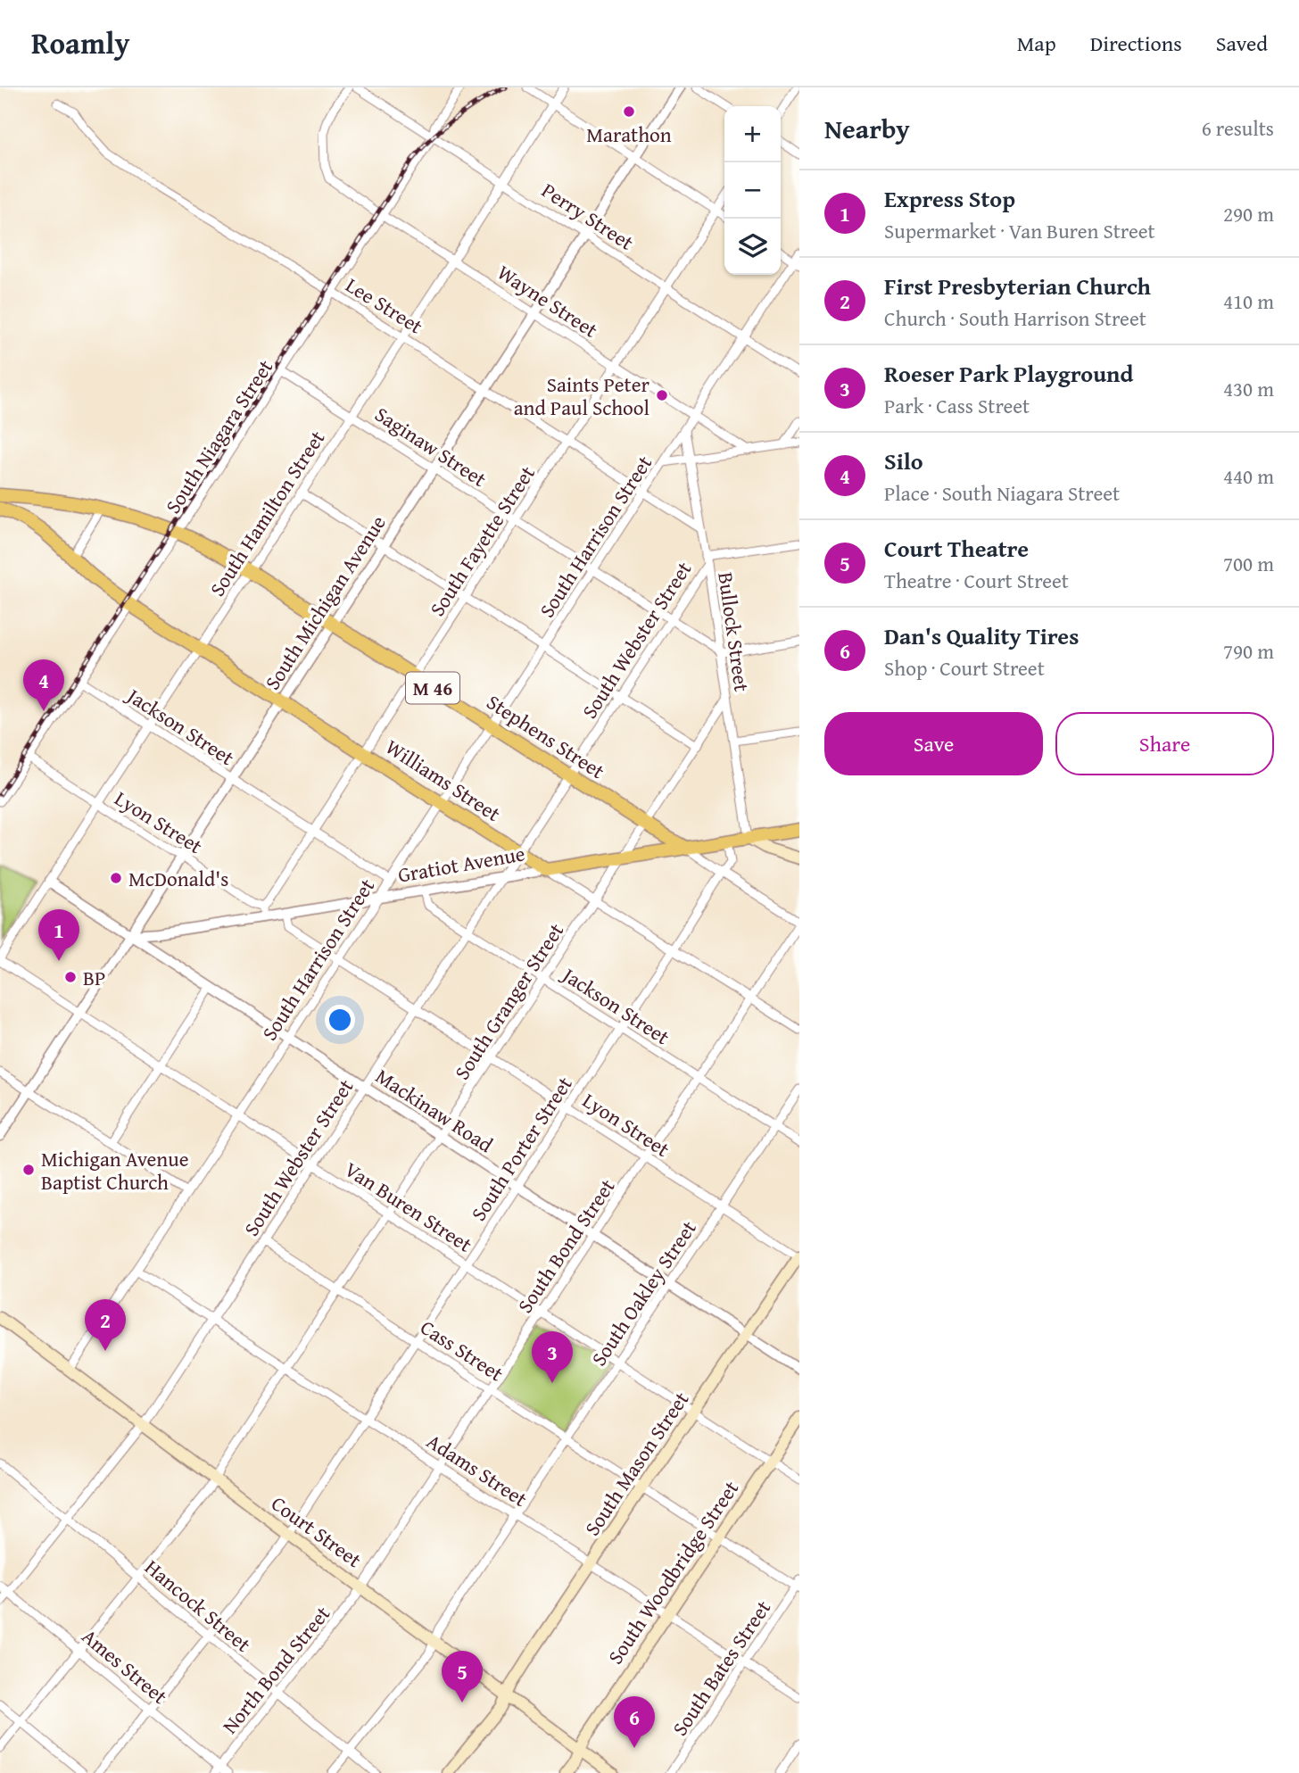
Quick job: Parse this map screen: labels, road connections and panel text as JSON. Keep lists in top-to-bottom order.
{
  "streets": {
    "highway": [
      "M 46",
      "Stephens Street",
      "Williams Street",
      "Gratiot Avenue"
    ],
    "main road": ["South Mason Street", "Court Street", "South Woodbridge Street"],
    "street": [
      "Perry Street",
      "Wayne Street",
      "Lee Street",
      "South Niagara Street",
      "Saginaw Street",
      "South Hamilton Street",
      "South Harrison Street",
      "South Fayette Street",
      "South Michigan Avenue",
      "Bullock Street",
      "South Webster Street",
      "Jackson Street",
      "Lyon Street",
      "South Granger Street",
      "Mackinaw Road",
      "South Porter Street",
      "Van Buren Street",
      "South Bond Street",
      "South Oakley Street",
      "Cass Street",
      "Adams Street",
      "Hancock Street",
      "Ames Street",
      "South Bates Street",
      "North Bond Street"
    ]
  },
  "crossings": [
    ["Perry Street", "South Niagara Street"],
    ["Perry Street", "South Hamilton Street"],
    ["Perry Street", "South Harrison Street"],
    ["Perry Street", "South Fayette Street"],
    ["Perry Street", "South Michigan Avenue"],
    ["Wayne Street", "South Niagara Street"],
    ["Wayne Street", "South Hamilton Street"],
    ["Wayne Street", "South Harrison Street"],
    ["Wayne Street", "South Fayette Street"],
    ["Wayne Street", "South Michigan Avenue"],
    ["Lee Street", "South Niagara Street"],
    ["Lee Street", "South Hamilton Street"],
    ["Lee Street", "South Harrison Street"],
    ["Lee Street", "South Fayette Street"],
    ["Lee Street", "South Michigan Avenue"],
    ["Lee Street", "Bullock Street"],
    ["South Niagara Street", "Saginaw Street"],
    ["South Niagara Street", "Jackson Street"],
    ["South Niagara Street", "Stephens Street"],
    ["South Niagara Street", "Williams Street"],
    ["South Niagara Street", "Lyon Street"],
    ["Saginaw Street", "South Hamilton Street"],
    ["Saginaw Street", "South Harrison Street"],
    ["Saginaw Street", "South Fayette Street"],
    ["Saginaw Street", "South Michigan Avenue"],
    ["Saginaw Street", "Bullock Street"],
    ["Saginaw Street", "South Webster Street"],
    ["South Hamilton Street", "Jackson Street"],
    ["South Hamilton Street", "Stephens Street"],
    ["South Hamilton Street", "Williams Street"],
    ["South Hamilton Street", "Lyon Street"],
    ["South Hamilton Street", "Mackinaw Road"],
    ["South Hamilton Street", "Van Buren Street"],
    ["South Harrison Street", "Bullock Street"],
    ["South Harrison Street", "Jackson Street"],
    ["South Harrison Street", "Stephens Street"],
    ["South Harrison Street", "Williams Street"],
    ["South Harrison Street", "Lyon Street"],
    ["South Harrison Street", "Gratiot Avenue"],
    ["South Harrison Street", "Mackinaw Road"],
    ["South Harrison Street", "Van Buren Street"],
    ["South Harrison Street", "Adams Street"],
    ["South Harrison Street", "Court Street"],
    ["South Fayette Street", "Jackson Street"],
    ["South Fayette Street", "Stephens Street"],
    ["South Fayette Street", "Williams Street"],
    ["South Fayette Street", "Lyon Street"],
    ["South Fayette Street", "Gratiot Avenue"],
    ["South Michigan Avenue", "Jackson Street"],
    ["South Michigan Avenue", "Stephens Street"],
    ["South Michigan Avenue", "Williams Street"],
    ["South Michigan Avenue", "Lyon Street"],
    ["South Michigan Avenue", "Gratiot Avenue"],
    ["South Michigan Avenue", "Mackinaw Road"],
    ["South Michigan Avenue", "Van Buren Street"],
    ["Bullock Street", "South Webster Street"],
    ["Bullock Street", "Gratiot Avenue"],
    ["Bullock Street", "South Granger Street"],
    ["South Webster Street", "Jackson Street"],
    ["South Webster Street", "Stephens Street"],
    ["South Webster Street", "Williams Street"],
    ["South Webster Street", "Lyon Street"],
    ["South Webster Street", "Gratiot Avenue"],
    ["South Webster Street", "Mackinaw Road"],
    ["South Webster Street", "Van Buren Street"],
    ["South Webster Street", "Cass Street"],
    ["South Webster Street", "Adams Street"],
    ["South Webster Street", "Court Street"],
    ["South Webster Street", "Hancock Street"],
    ["South Webster Street", "Ames Street"],
    ["M 46", "Stephens Street"],
    ["Jackson Street", "Gratiot Avenue"],
    ["Jackson Street", "South Granger Street"],
    ["Jackson Street", "South Porter Street"],
    ["Jackson Street", "South Bond Street"],
    ["Jackson Street", "South Oakley Street"],
    ["Stephens Street", "Gratiot Avenue"],
    ["Stephens Street", "South Granger Street"],
    ["Stephens Street", "South Porter Street"],
    ["Stephens Street", "South Bond Street"],
    ["Williams Street", "Gratiot Avenue"],
    ["Williams Street", "South Granger Street"],
    ["Williams Street", "South Porter Street"],
    ["Williams Street", "South Bond Street"],
    ["Lyon Street", "Gratiot Avenue"],
    ["Lyon Street", "South Granger Street"],
    ["Lyon Street", "South Porter Street"],
    ["Lyon Street", "South Bond Street"],
    ["Lyon Street", "South Oakley Street"],
    ["Lyon Street", "South Mason Street"],
    ["Gratiot Avenue", "South Granger Street"],
    ["Gratiot Avenue", "Mackinaw Road"],
    ["Gratiot Avenue", "South Porter Street"],
    ["South Granger Street", "Mackinaw Road"],
    ["South Granger Street", "Van Buren Street"],
    ["South Granger Street", "Cass Street"],
    ["South Granger Street", "Adams Street"],
    ["South Granger Street", "Court Street"],
    ["South Granger Street", "Hancock Street"],
    ["South Granger Street", "Ames Street"],
    ["Mackinaw Road", "South Porter Street"],
    ["Mackinaw Road", "South Bond Street"],
    ["Mackinaw Road", "South Oakley Street"],
    ["Mackinaw Road", "South Mason Street"],
    ["South Porter Street", "Van Buren Street"],
    ["South Porter Street", "Cass Street"],
    ["South Porter Street", "Adams Street"],
    ["South Porter Street", "Court Street"],
    ["South Porter Street", "Hancock Street"],
    ["South Porter Street", "Ames Street"],
    ["Van Buren Street", "South Bond Street"],
    ["Van Buren Street", "South Oakley Street"],
    ["Van Buren Street", "South Mason Street"],
    ["Van Buren Street", "South Woodbridge Street"],
    ["South Bond Street", "Cass Street"],
    ["South Bond Street", "Adams Street"],
    ["South Bond Street", "Court Street"],
    ["South Bond Street", "North Bond Street"],
    ["South Oakley Street", "Cass Street"],
    ["South Oakley Street", "Adams Street"],
    ["South Oakley Street", "Court Street"],
    ["South Oakley Street", "Hancock Street"],
    ["Cass Street", "South Mason Street"],
    ["Cass Street", "South Woodbridge Street"],
    ["Cass Street", "South Bates Street"],
    ["South Mason Street", "Adams Street"],
    ["South Mason Street", "Court Street"],
    ["Adams Street", "South Woodbridge Street"],
    ["Adams Street", "South Bates Street"],
    ["Court Street", "South Woodbridge Street"],
    ["Court Street", "North Bond Street"],
    ["Hancock Street", "North Bond Street"],
    ["Ames Street", "North Bond Street"]
  ],
  "places": [
    "Marathon",
    "Saints Peter and Paul School",
    "McDonald's",
    "BP",
    "Michigan Avenue Baptist Church"
  ],
  "page": {
    "header": "Roamly",
    "nav": ["Map", "Directions", "Saved"],
    "heading": ["Nearby", "6 results"],
    "map_buttons": ["+", "−"],
    "list": [
      {
        "mark": "1",
        "name": "Express Stop",
        "note": "Supermarket · Van Buren Street",
        "value": "290 m"
      },
      {
        "mark": "2",
        "name": "First Presbyterian Church",
        "note": "Church · South Harrison Street",
        "value": "410 m"
      },
      {
        "mark": "3",
        "name": "Roeser Park Playground",
        "note": "Park · Cass Street",
        "value": "430 m"
      },
      {
        "mark": "4",
        "name": "Silo",
        "note": "Place · South Niagara Street",
        "value": "440 m"
      },
      {
        "mark": "5",
        "name": "Court Theatre",
        "note": "Theatre · Court Street",
        "value": "700 m"
      },
      {
        "mark": "6",
        "name": "Dan's Quality Tires",
        "note": "Shop · Court Street",
        "value": "790 m"
      }
    ],
    "pins": [
      "4",
      "1",
      "2",
      "3",
      "5",
      "6"
    ],
    "buttons": ["Save", "Share"]
  }
}
